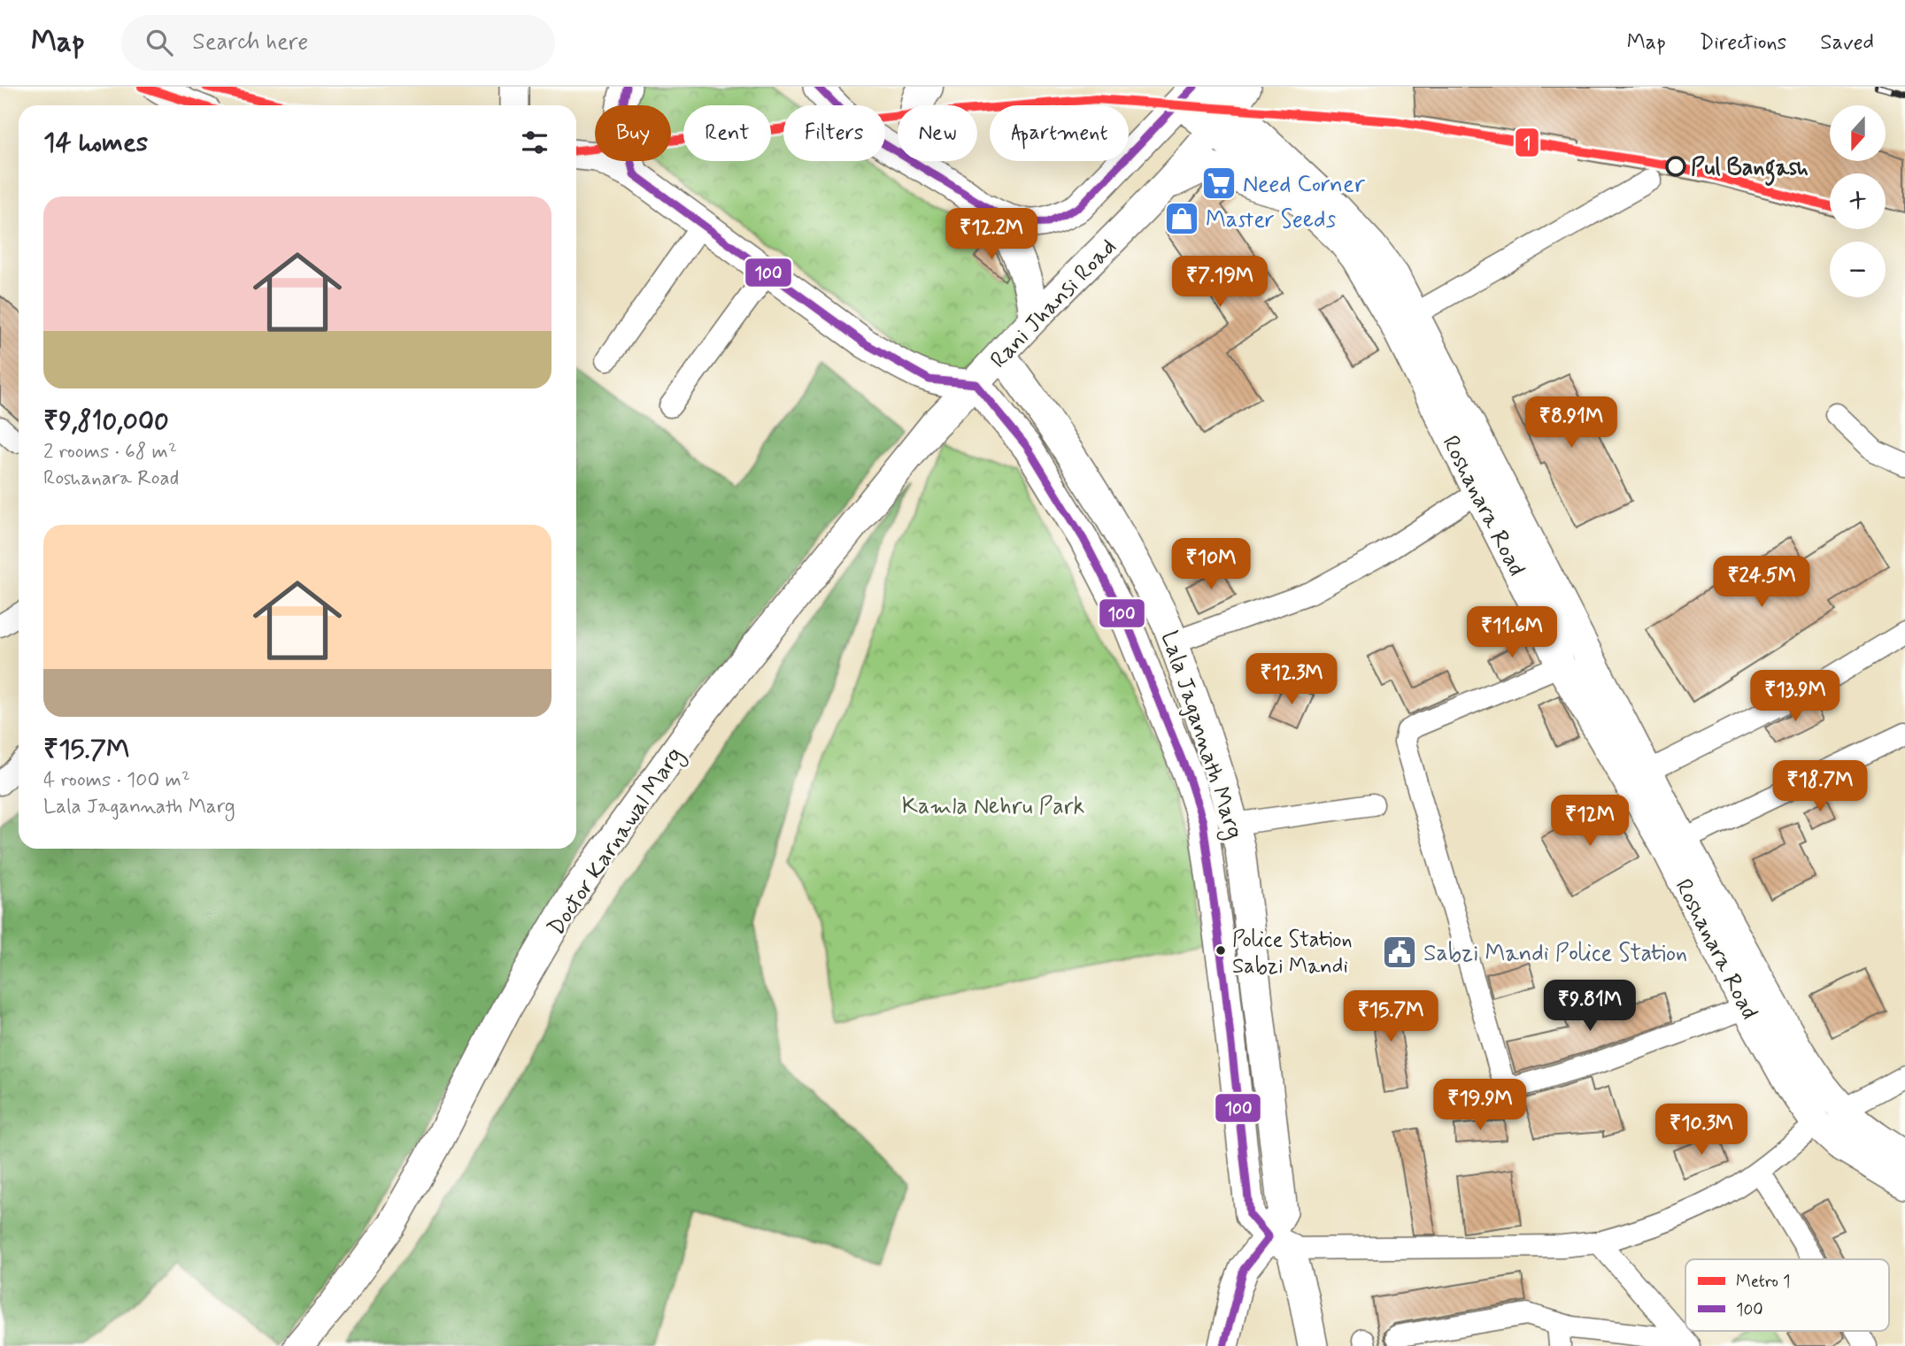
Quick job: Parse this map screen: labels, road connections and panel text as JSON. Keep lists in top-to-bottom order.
{
  "streets": {
    "street": [
      "Rani Jhansi Road",
      "Roshanara Road",
      "Lala Jagannath Marg",
      "Doctor Karnawal Marg"
    ]
  },
  "crossings": [
    ["Rani Jhansi Road", "Roshanara Road"],
    ["Rani Jhansi Road", "Lala Jagannath Marg"],
    ["Rani Jhansi Road", "Doctor Karnawal Marg"],
    ["Lala Jagannath Marg", "Doctor Karnawal Marg"]
  ],
  "parks": ["Kamla Nehru Park"],
  "places": {
    "other": ["Pul Bangash", "Police Station Sabzi Mandi"],
    "supermarket": ["Need Corner"],
    "shop": ["Master Seeds"],
    "public building": ["Sabzi Mandi Police Station"]
  },
  "lines": ["metro line 1", "transit line 100"],
  "legend": ["Metro 1", "100"],
  "north": "bottom",
  "page": {
    "header": "Map",
    "search": "Search here",
    "nav": ["Map", "Directions", "Saved"],
    "map_buttons": ["+", "−"],
    "chip": [
      "Buy",
      "Rent",
      "Filters",
      "New",
      "Apartment"
    ],
    "heading": "14 homes",
    "list": [
      {
        "name": "₹9,810,000",
        "note": "2 rooms · 68 m² · Roshanara Road"
      },
      {
        "name": "₹15.7M",
        "note": "4 rooms · 100 m² · Lala Jagannath Marg"
      }
    ],
    "price": [
      "₹12.2M",
      "₹7.19M",
      "₹8.91M",
      "₹10M",
      "₹24.5M",
      "₹11.6M",
      "₹12.3M",
      "₹13.9M",
      "₹18.7M",
      "₹12M",
      "₹9.81M",
      "₹15.7M",
      "₹19.9M",
      "₹10.3M"
    ]
  }
}
